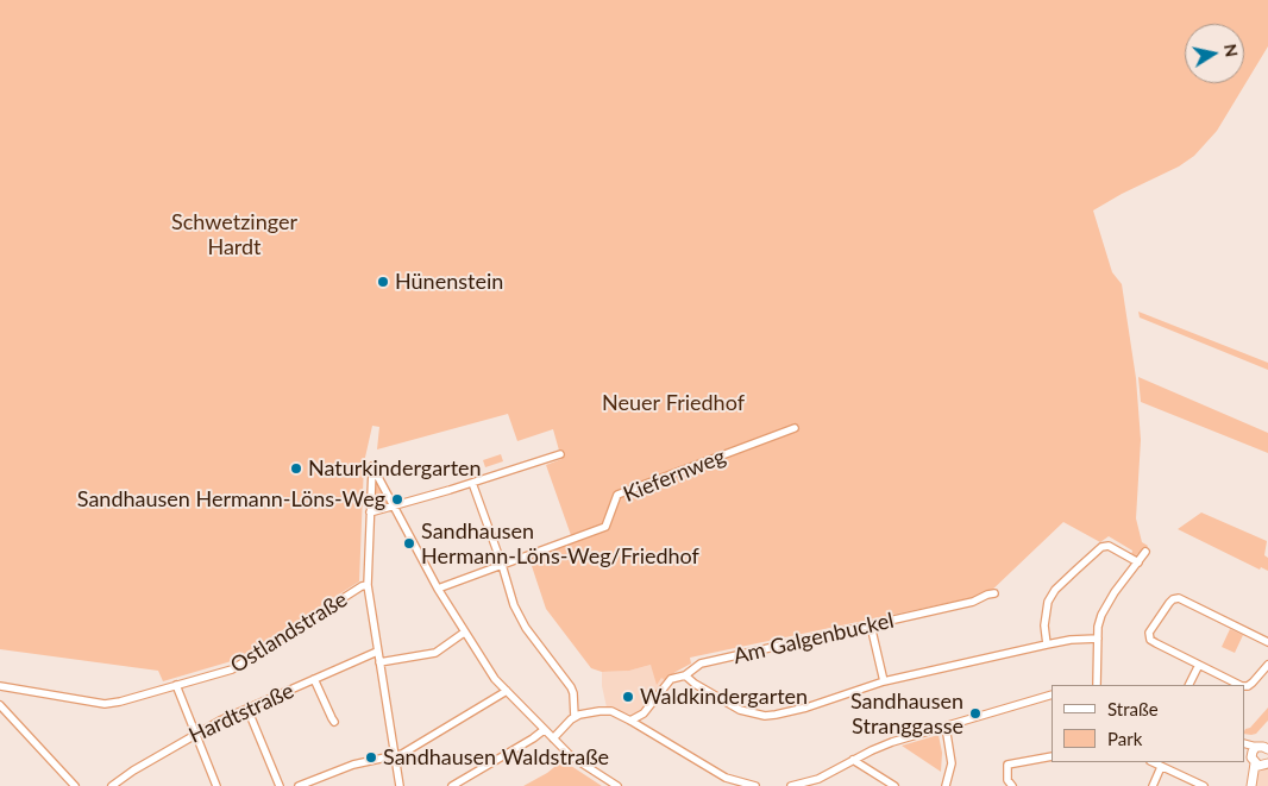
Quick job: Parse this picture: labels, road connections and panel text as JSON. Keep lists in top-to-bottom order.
{
  "streets": {
    "street": [
      "Kiefernweg",
      "Ostlandstraße",
      "Am Galgenbuckel",
      "Hardtstraße"
    ]
  },
  "parks": ["Schwetzinger Hardt", "Neuer Friedhof"],
  "places": [
    "Hünenstein",
    "Naturkindergarten",
    "Sandhausen Hermann-Löns-Weg",
    "Sandhausen Hermann-Löns-Weg/Friedhof",
    "Waldkindergarten",
    "Sandhausen Stranggasse",
    "Sandhausen Waldstraße"
  ],
  "legend": ["Straße", "Park"],
  "north": "right"
}
